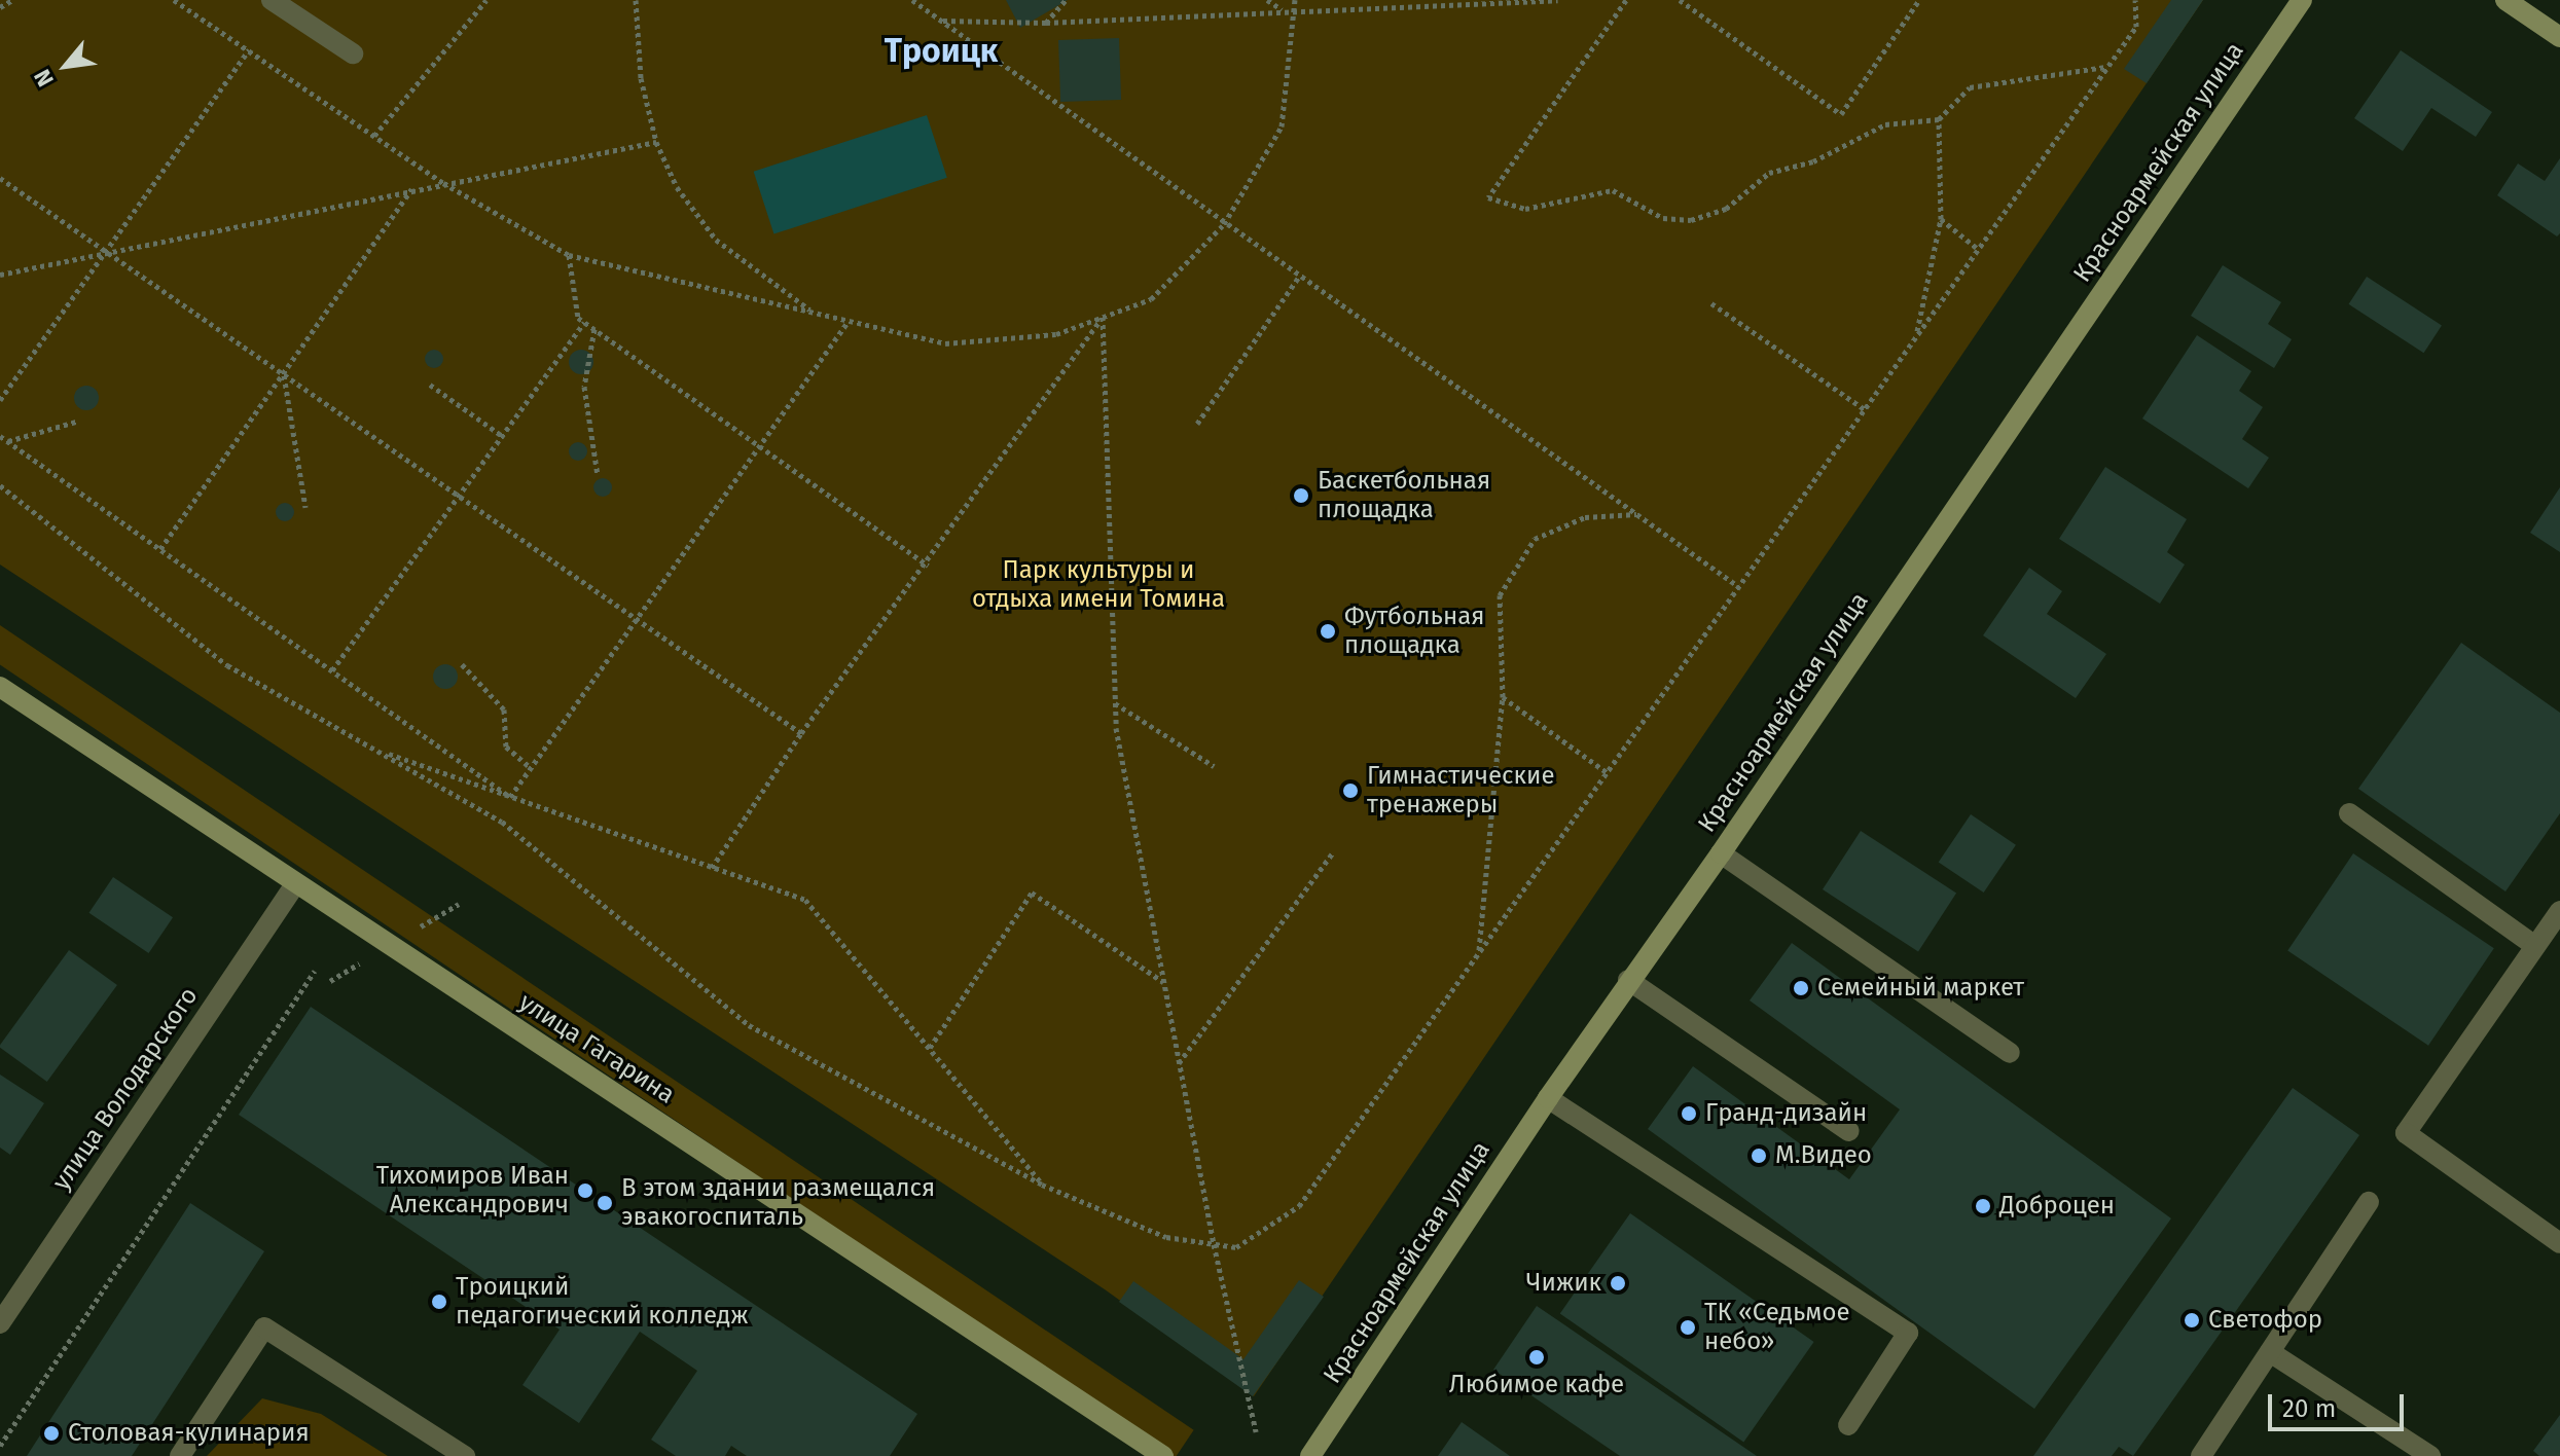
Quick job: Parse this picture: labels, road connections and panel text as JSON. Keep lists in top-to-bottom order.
{
  "streets": {
    "street": ["Красноармейская улица", "улица Гагарина", "улица Володарского"]
  },
  "crossings": [
    ["улица Гагарина", "улица Володарского"]
  ],
  "districts": ["Троицк"],
  "parks": ["Парк культуры и отдыха имени Томина"],
  "places": [
    "Баскетбольная площадка",
    "Футбольная площадка",
    "Гимнастические тренажеры",
    "Семейный маркет",
    "Гранд-дизайн",
    "М.Видео",
    "Тихомиров Иван Александрович",
    "В этом здании размещался эвакогоспиталь",
    "Доброцен",
    "Чижик",
    "Троицкий педагогический колледж",
    "Светофор",
    "ТК «Седьмое небо»",
    "Любимое кафе",
    "Столовая-кулинария"
  ],
  "scale_bar": "20 m",
  "north": "bottom left"
}
